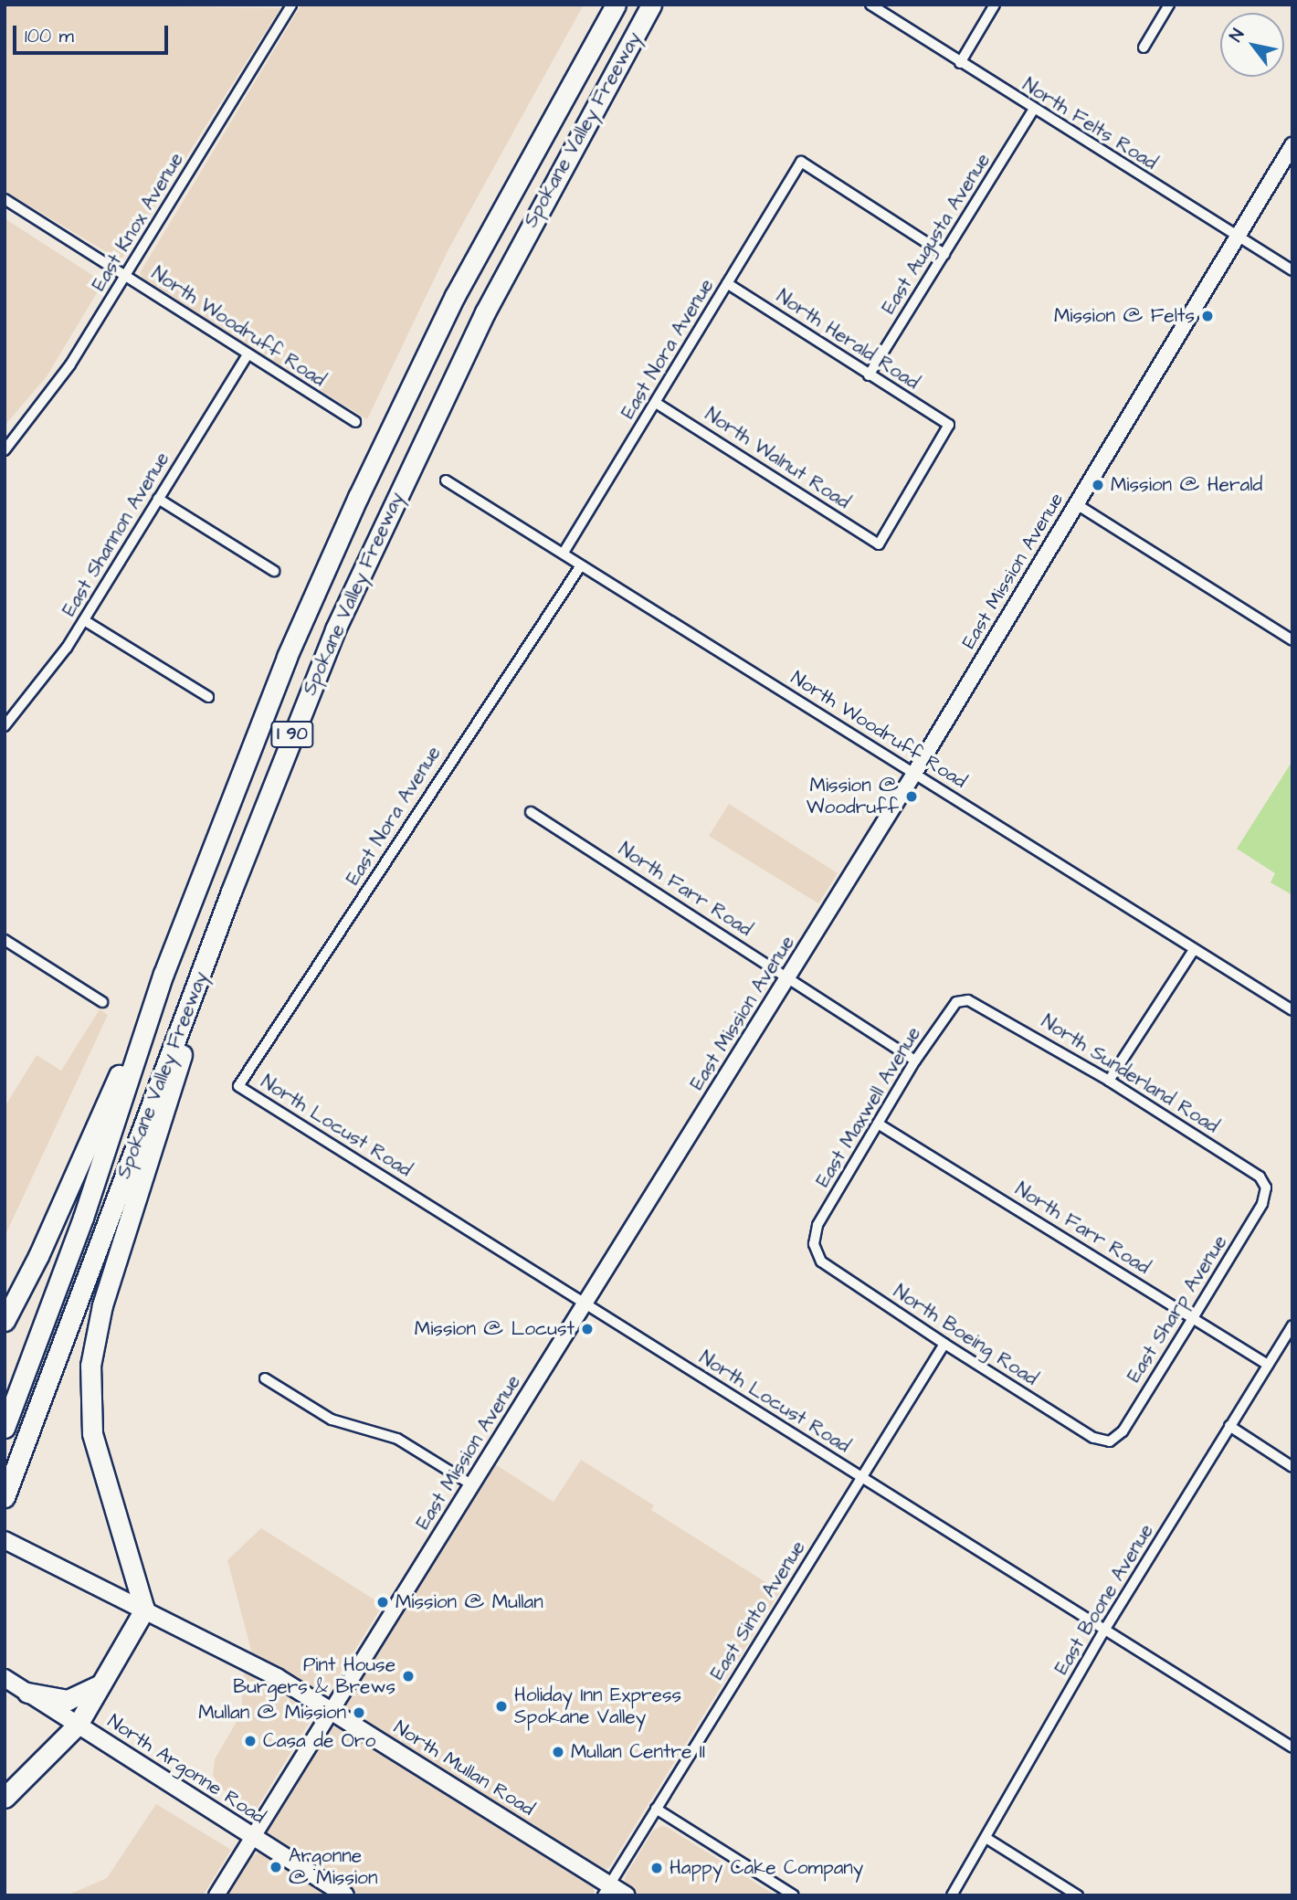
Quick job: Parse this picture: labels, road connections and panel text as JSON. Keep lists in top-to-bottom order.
{
  "streets": {
    "highway": ["Spokane Valley Freeway", "I 90"],
    "main road": ["North Mullan Road", "North Argonne Road"],
    "street": [
      "North Felts Road",
      "East Knox Avenue",
      "East Augusta Avenue",
      "North Woodruff Road",
      "North Herald Road",
      "East Nora Avenue",
      "North Walnut Road",
      "East Shannon Avenue",
      "East Mission Avenue",
      "North Farr Road",
      "North Sunderland Road",
      "East Maxwell Avenue",
      "North Locust Road",
      "East Sharp Avenue",
      "North Boeing Road",
      "East Boone Avenue",
      "East Sinto Avenue"
    ]
  },
  "crossings": [
    ["North Felts Road", "East Augusta Avenue"],
    ["North Felts Road", "East Mission Avenue"],
    ["East Knox Avenue", "North Woodruff Road"],
    ["East Augusta Avenue", "North Herald Road"],
    ["East Augusta Avenue", "East Nora Avenue"],
    ["North Woodruff Road", "East Nora Avenue"],
    ["North Woodruff Road", "East Shannon Avenue"],
    ["North Woodruff Road", "East Mission Avenue"],
    ["North Herald Road", "East Nora Avenue"],
    ["North Herald Road", "North Walnut Road"],
    ["East Nora Avenue", "North Walnut Road"],
    ["East Nora Avenue", "North Locust Road"],
    ["East Mission Avenue", "North Farr Road"],
    ["East Mission Avenue", "North Locust Road"],
    ["East Mission Avenue", "North Mullan Road"],
    ["East Mission Avenue", "North Argonne Road"],
    ["North Farr Road", "East Maxwell Avenue"],
    ["North Farr Road", "East Sharp Avenue"],
    ["North Farr Road", "East Boone Avenue"],
    ["North Sunderland Road", "East Maxwell Avenue"],
    ["North Sunderland Road", "East Sharp Avenue"],
    ["East Maxwell Avenue", "North Boeing Road"],
    ["North Locust Road", "East Boone Avenue"],
    ["North Locust Road", "East Sinto Avenue"],
    ["East Sharp Avenue", "North Boeing Road"],
    ["North Boeing Road", "East Sinto Avenue"],
    ["East Sinto Avenue", "North Mullan Road"]
  ],
  "places": [
    "Mission @ Felts",
    "Mission @ Herald",
    "Mission @ Woodruff",
    "Mission @ Locust",
    "Mission @ Mullan",
    "Pint House Burgers & Brews",
    "Holiday Inn Express Spokane Valley",
    "Mullan @ Mission",
    "Casa de Oro",
    "Mullan Centre II",
    "Argonne @ Mission",
    "Happy Cake Company"
  ],
  "scale_bar": "100 m",
  "north": "top left"
}
